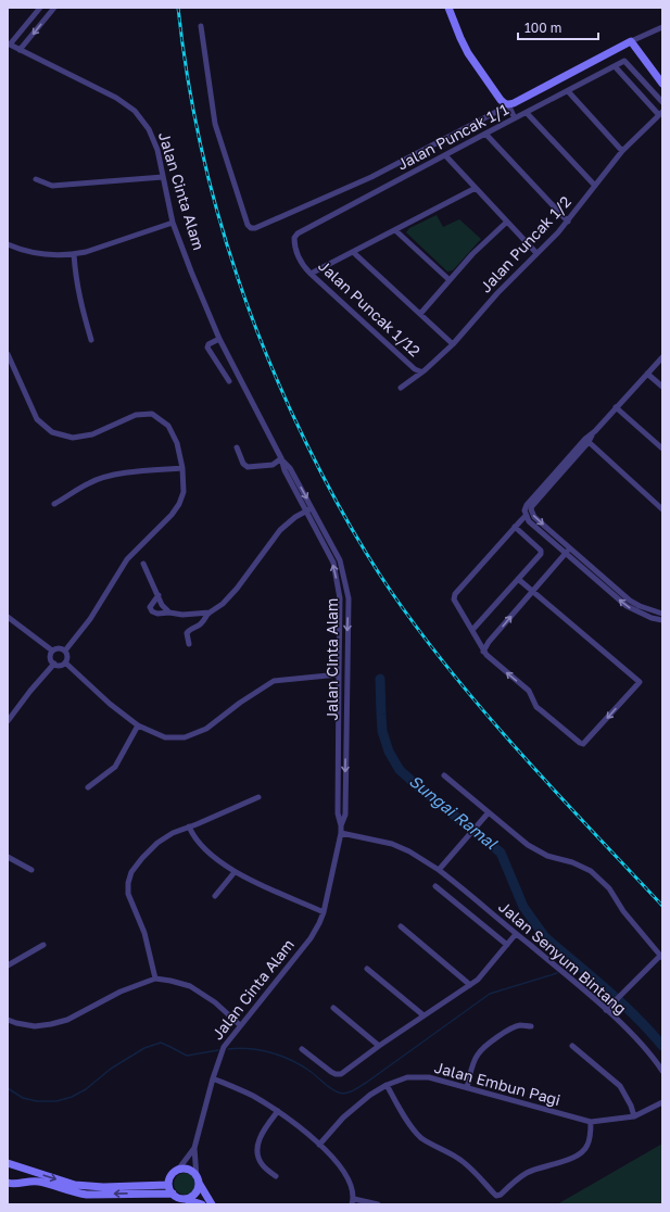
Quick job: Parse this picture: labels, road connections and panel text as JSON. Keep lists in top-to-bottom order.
{
  "streets": {
    "street": [
      "Jalan Puncak 1/1",
      "Jalan Cinta Alam",
      "Jalan Puncak 1/2",
      "Jalan Puncak 1/12",
      "Jalan Senyum Bintang",
      "Jalan Embun Pagi"
    ]
  },
  "crossings": [
    ["Jalan Puncak 1/1", "Jalan Puncak 1/12"],
    ["Jalan Cinta Alam", "Jalan Senyum Bintang"],
    ["Jalan Puncak 1/2", "Jalan Puncak 1/12"]
  ],
  "water": ["Sungai Ramal"],
  "scale_bar": "100 m"
}
